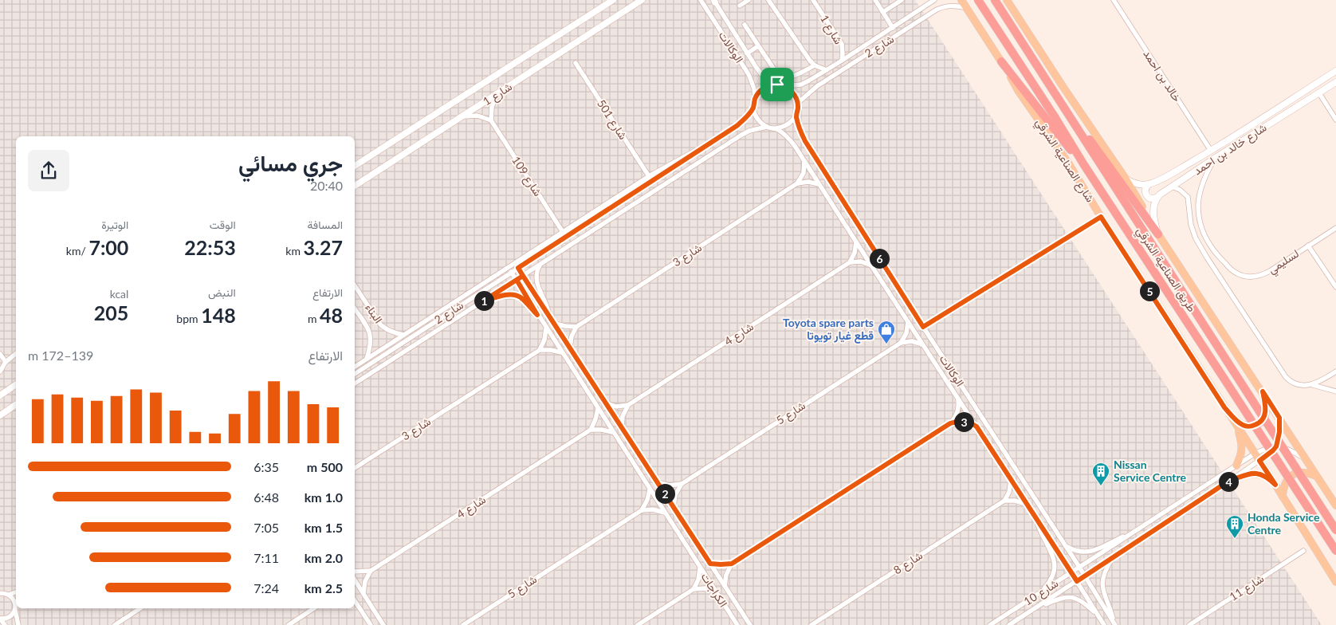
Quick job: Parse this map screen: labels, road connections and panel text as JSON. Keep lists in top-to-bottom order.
{
  "streets": {
    "highway": ["طريق الصناعية الشرقي"],
    "main road": ["شارع الصناعية الشرقي"],
    "street": [
      "شارع 1",
      "شارع 2",
      "الوكالات",
      "خالد بن احمد",
      "شارع 501",
      "شارع خالد بن احمد",
      "شارع 109",
      "شارع 3",
      "لسليمي",
      "البناء",
      "شارع 4",
      "شارع 5",
      "شارع 8",
      "شارع 11",
      "الكراجات",
      "شارع 10"
    ]
  },
  "crossings": [
    ["شارع 1", "شارع 2"],
    ["شارع 2", "الوكالات"],
    ["شارع 2", "شارع 501"],
    ["شارع 2", "شارع الصناعية الشرقي"],
    ["شارع 2", "شارع 109"],
    ["شارع 2", "البناء"],
    ["شارع 2", "الكراجات"],
    ["الوكالات", "شارع 10"],
    ["خالد بن احمد", "شارع خالد بن احمد"],
    ["شارع خالد بن احمد", "لسليمي"],
    ["شارع الصناعية الشرقي", "شارع 10"]
  ],
  "places": {
    "shop": ["Toyota spare parts قطع غيار تويوتا"],
    "building": ["Nissan Service Centre", "Honda Service Centre"]
  },
  "page": {
    "heading": ["جري مسائي", "20:40"],
    "stats": [
      ["المسافة", "3.27 km"],
      ["الوقت", "22:53"],
      ["الوتيرة", "7:00 /km"],
      ["الارتفاع", "48 m"],
      ["النبض", "148 bpm"],
      ["kcal", "205"]
    ],
    "pins": [
      "6",
      "5",
      "1",
      "3",
      "4",
      "2"
    ],
    "chart": ["الارتفاع", "139–172 m"],
    "list": [
      {
        "name": "500 m",
        "note": "6:35"
      },
      {
        "name": "1.0 km",
        "note": "6:48"
      },
      {
        "name": "1.5 km",
        "note": "7:05"
      },
      {
        "name": "2.0 km",
        "note": "7:11"
      },
      {
        "name": "2.5 km",
        "note": "7:24"
      }
    ]
  }
}
